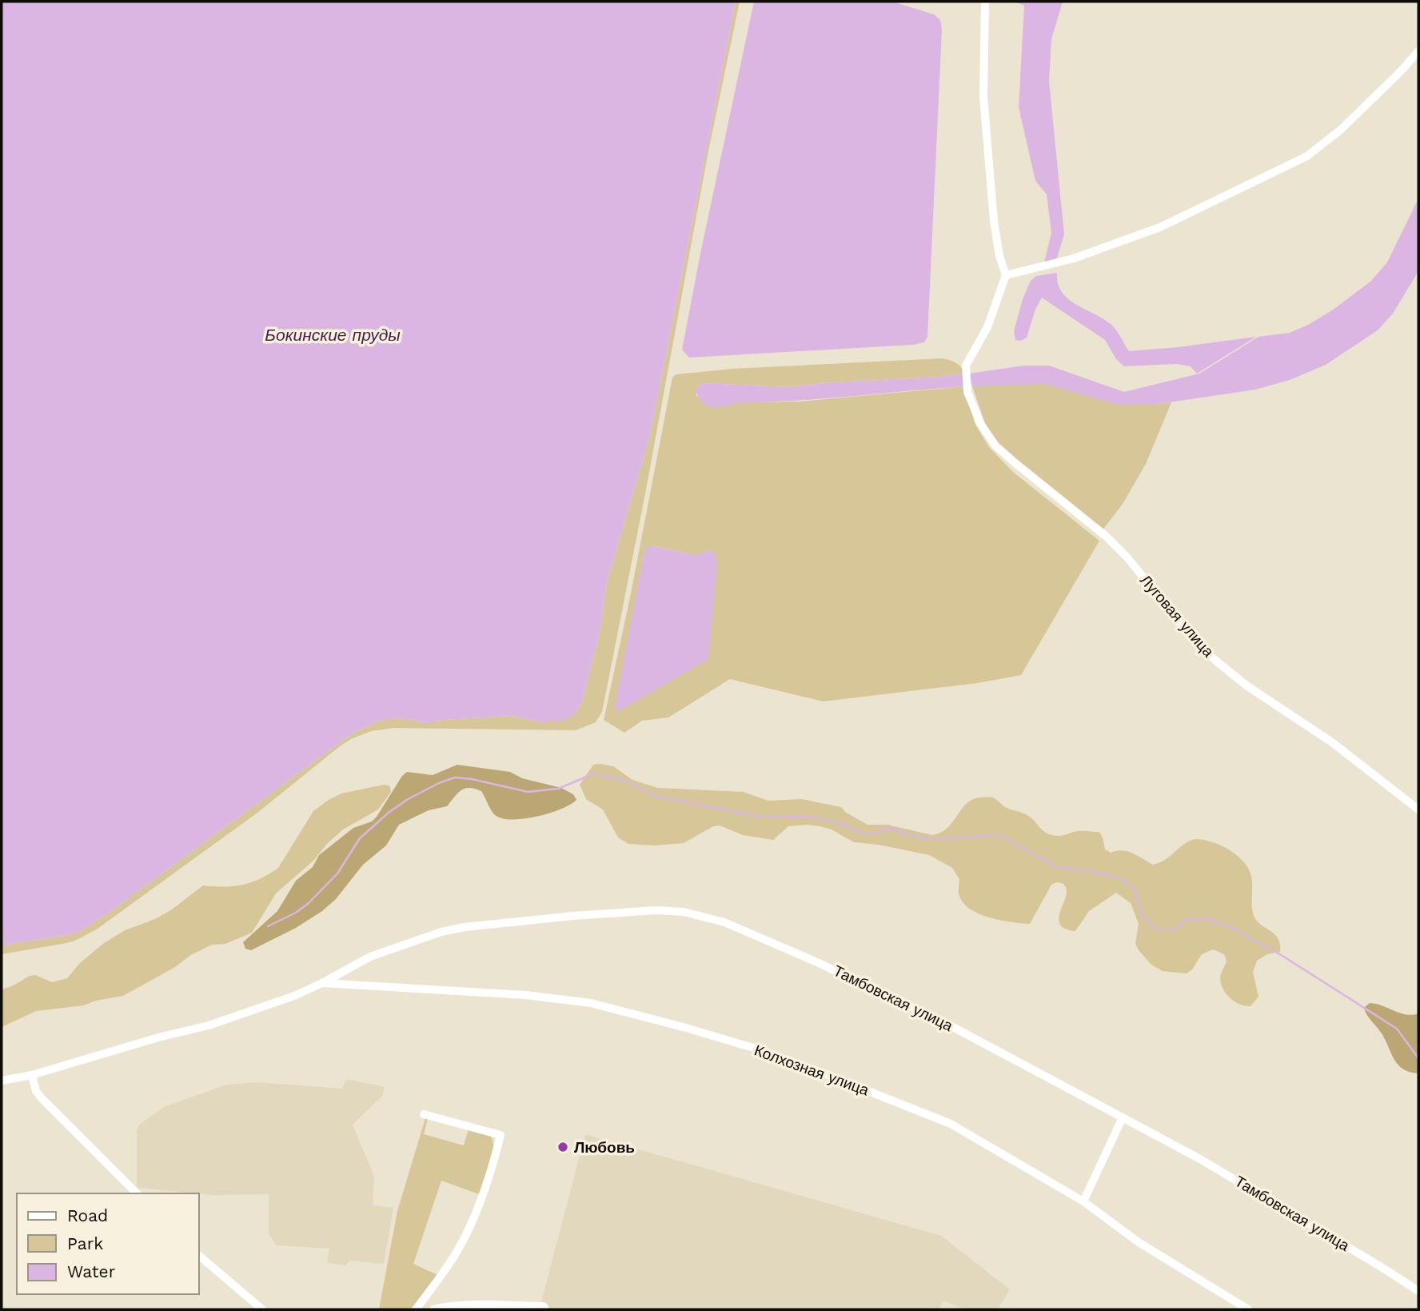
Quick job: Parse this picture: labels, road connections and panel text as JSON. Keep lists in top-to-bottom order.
{
  "streets": {
    "street": ["Луговая улица", "Тамбовская улица", "Колхозная улица"]
  },
  "crossings": [
    ["Тамбовская улица", "Колхозная улица"]
  ],
  "water": ["Бокинские пруды"],
  "places": ["Любовь"],
  "legend": ["Road", "Park", "Water"]
}
